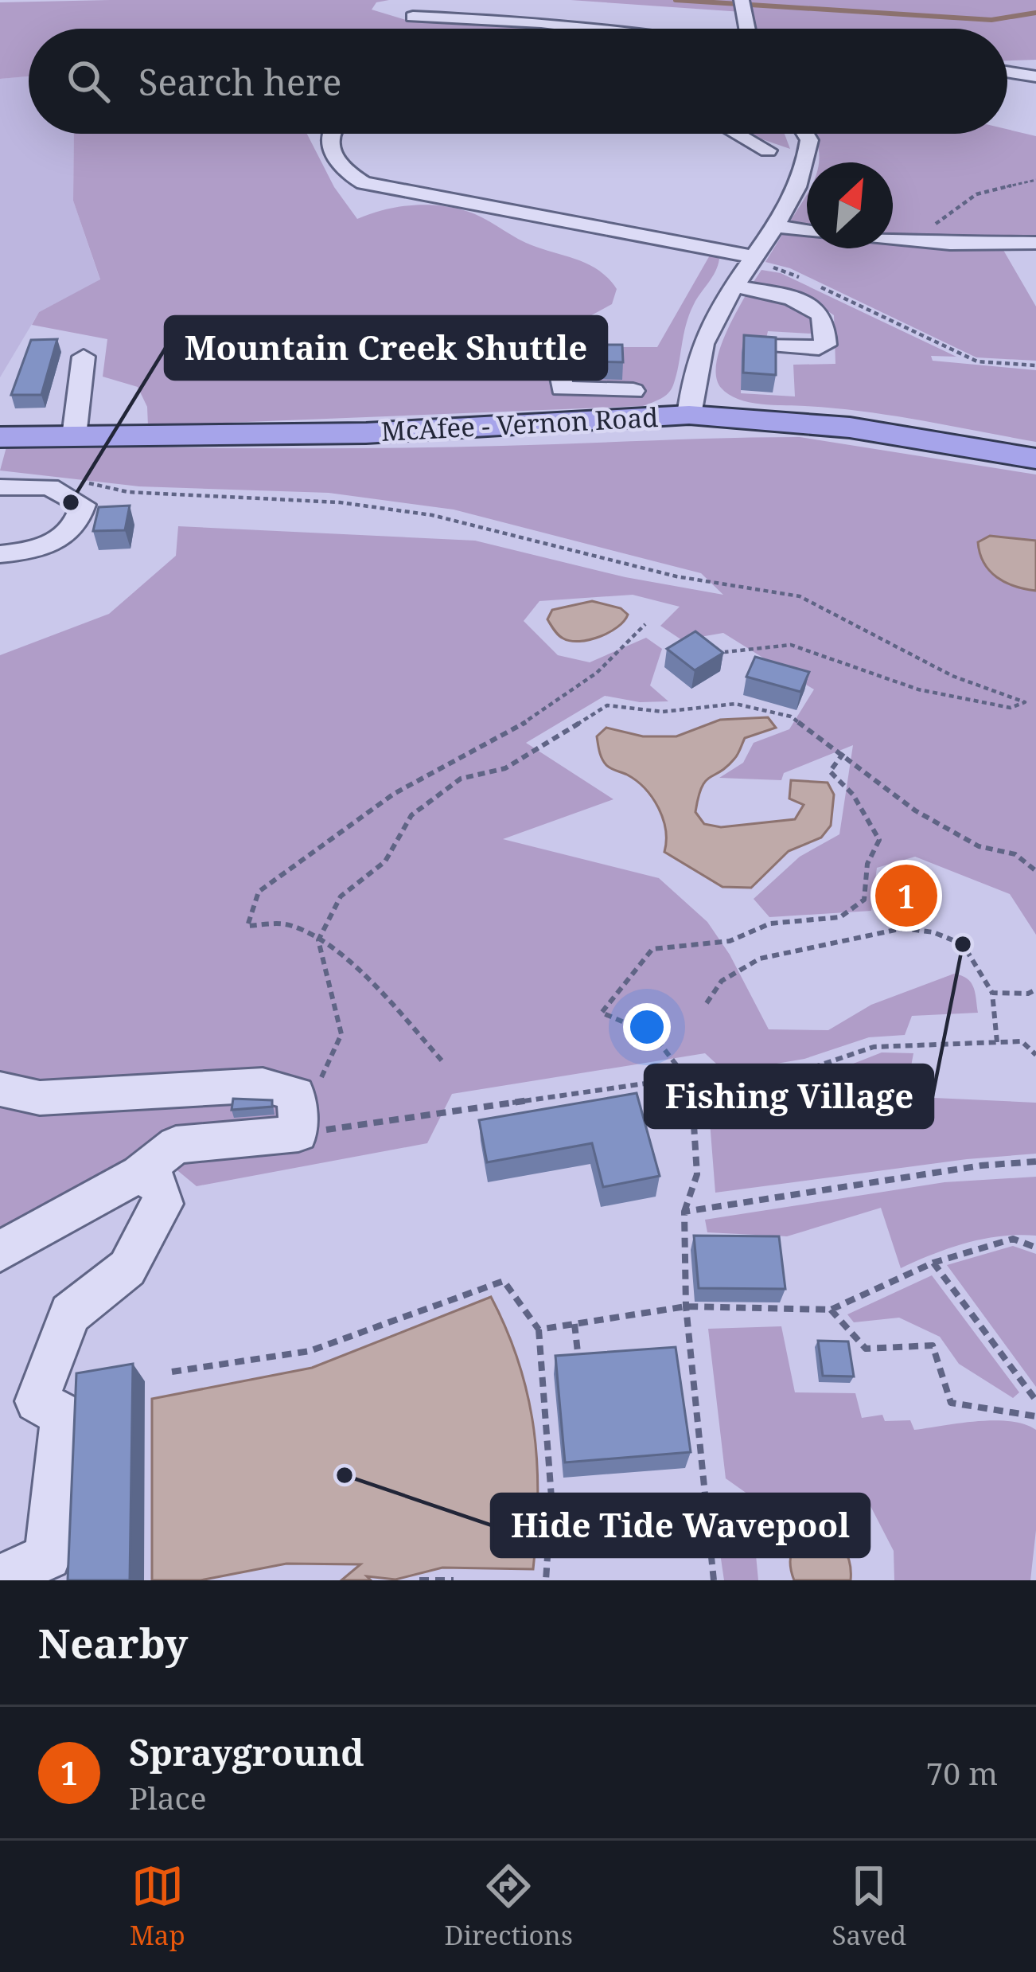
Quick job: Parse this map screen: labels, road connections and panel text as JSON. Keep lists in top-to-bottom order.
{
  "streets": {
    "main road": ["McAfee - Vernon Road"]
  },
  "places": ["Mountain Creek Shuttle", "Fishing Village", "Hide Tide Wavepool"],
  "north": "top right",
  "page": {
    "search": "Search here",
    "pins": "1",
    "heading": "Nearby",
    "list": [
      {
        "mark": "1",
        "name": "Sprayground",
        "note": "Place",
        "value": "70 m"
      }
    ],
    "nav": ["Map", "Directions", "Saved"]
  }
}
